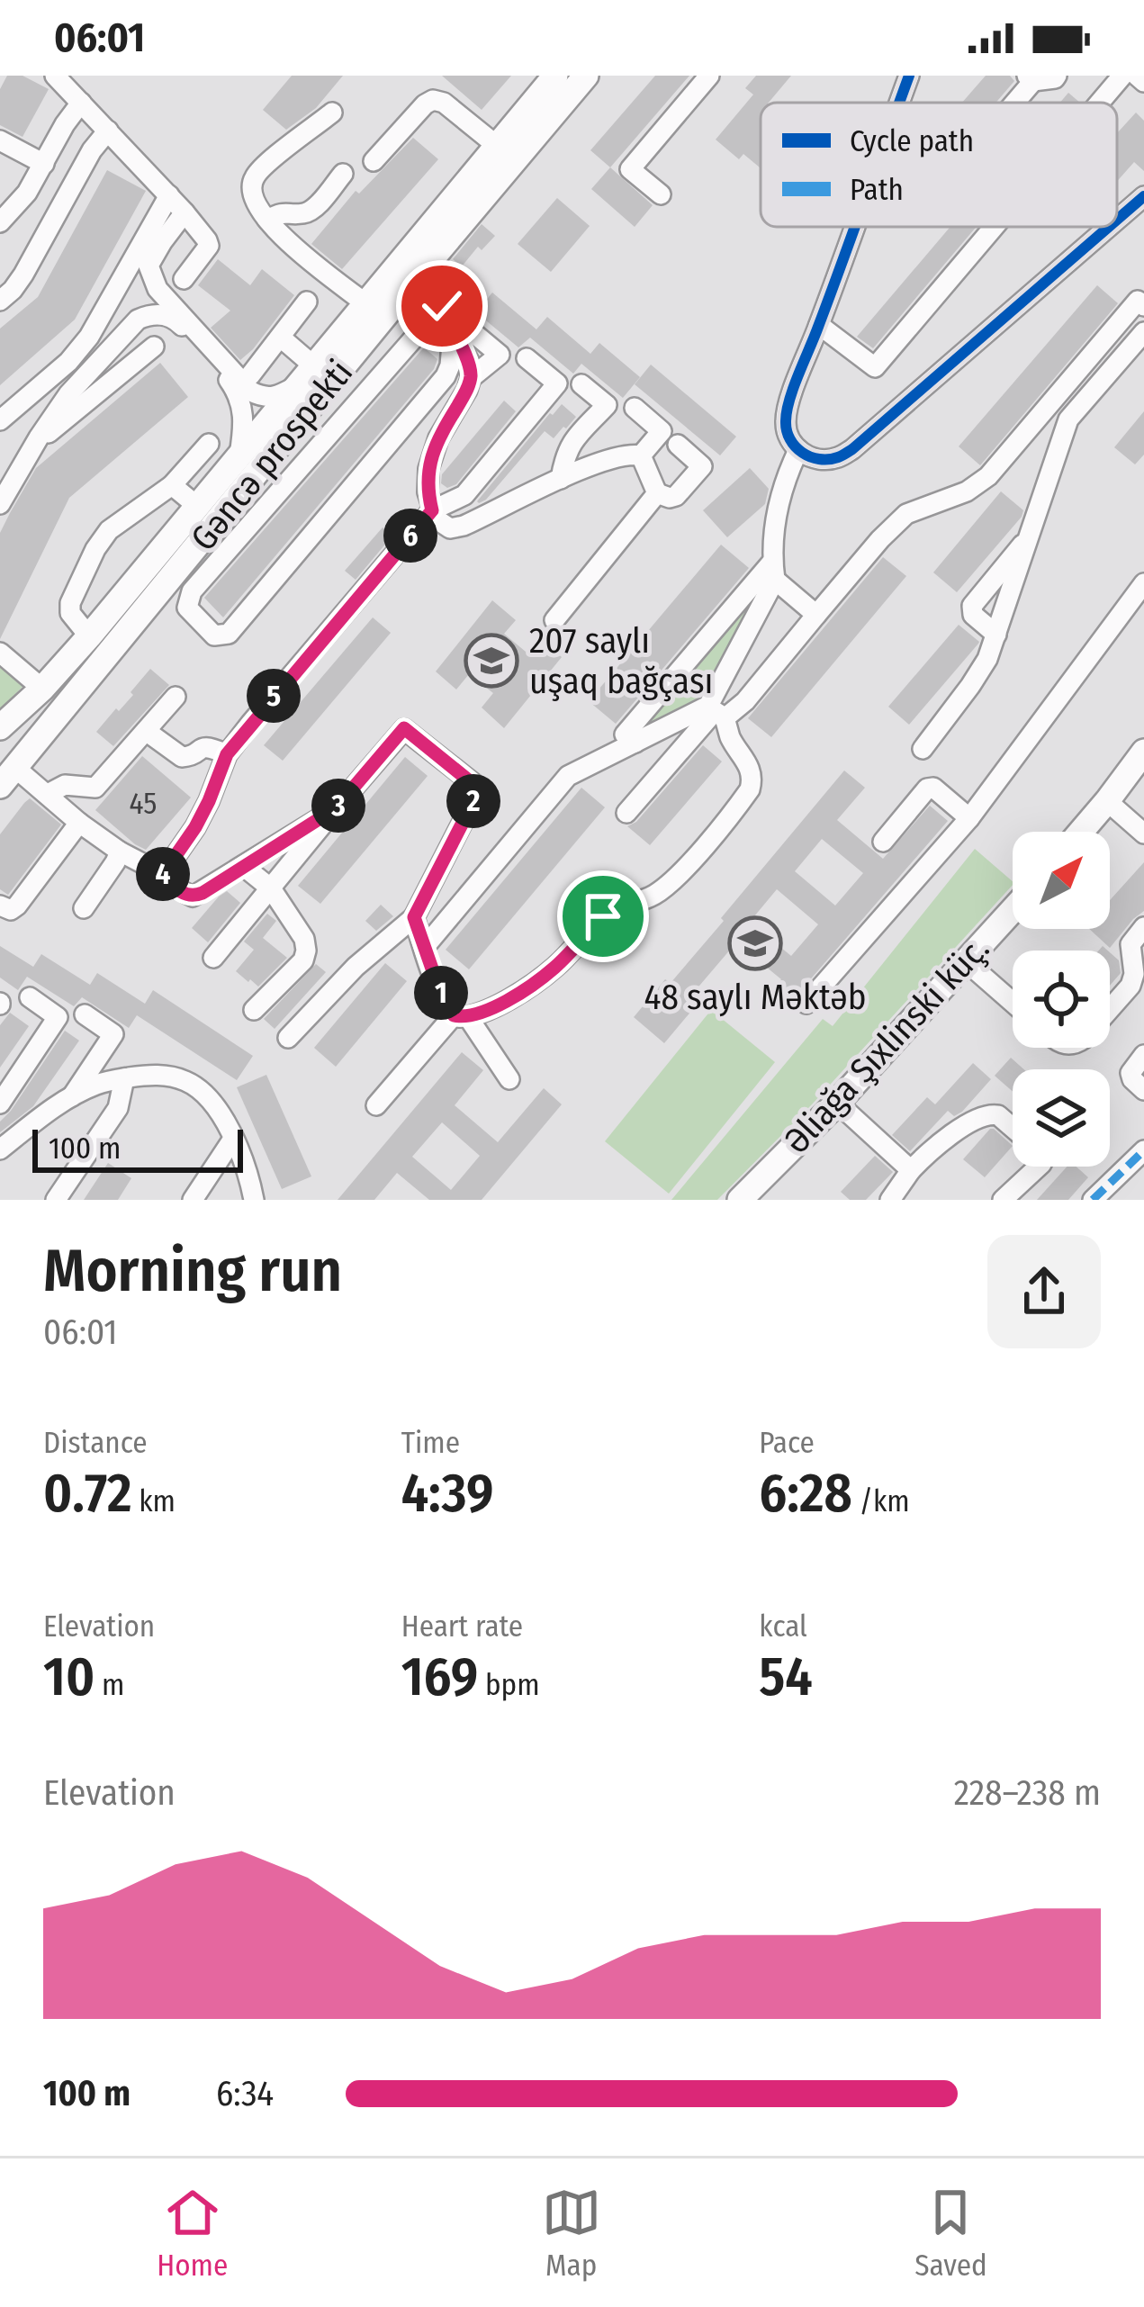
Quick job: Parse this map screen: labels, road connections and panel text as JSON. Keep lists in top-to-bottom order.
{
  "streets": {
    "main road": ["Gəncə prospekti", "Əliağa Şıxlinski küç."]
  },
  "places": {
    "school or university": ["207 saylı uşaq bağçası", "48 saylı Məktəb"]
  },
  "house_numbers": ["45"],
  "legend": ["Cycle path", "Path"],
  "scale_bar": "100 m",
  "north": "top right",
  "page": {
    "status": "06:01",
    "pins": [
      "6",
      "5",
      "2",
      "3",
      "4",
      "1"
    ],
    "scale": "100 m",
    "heading": ["Morning run", "06:01"],
    "stats": [
      ["Distance", "0.72 km"],
      ["Time", "4:39"],
      ["Pace", "6:28 /km"],
      ["Elevation", "10 m"],
      ["Heart rate", "169 bpm"],
      ["kcal", "54"]
    ],
    "chart": ["Elevation", "228–238 m"],
    "list": [
      {
        "name": "100 m",
        "note": "6:34"
      }
    ],
    "tabs": ["Home", "Map", "Saved"]
  }
}
